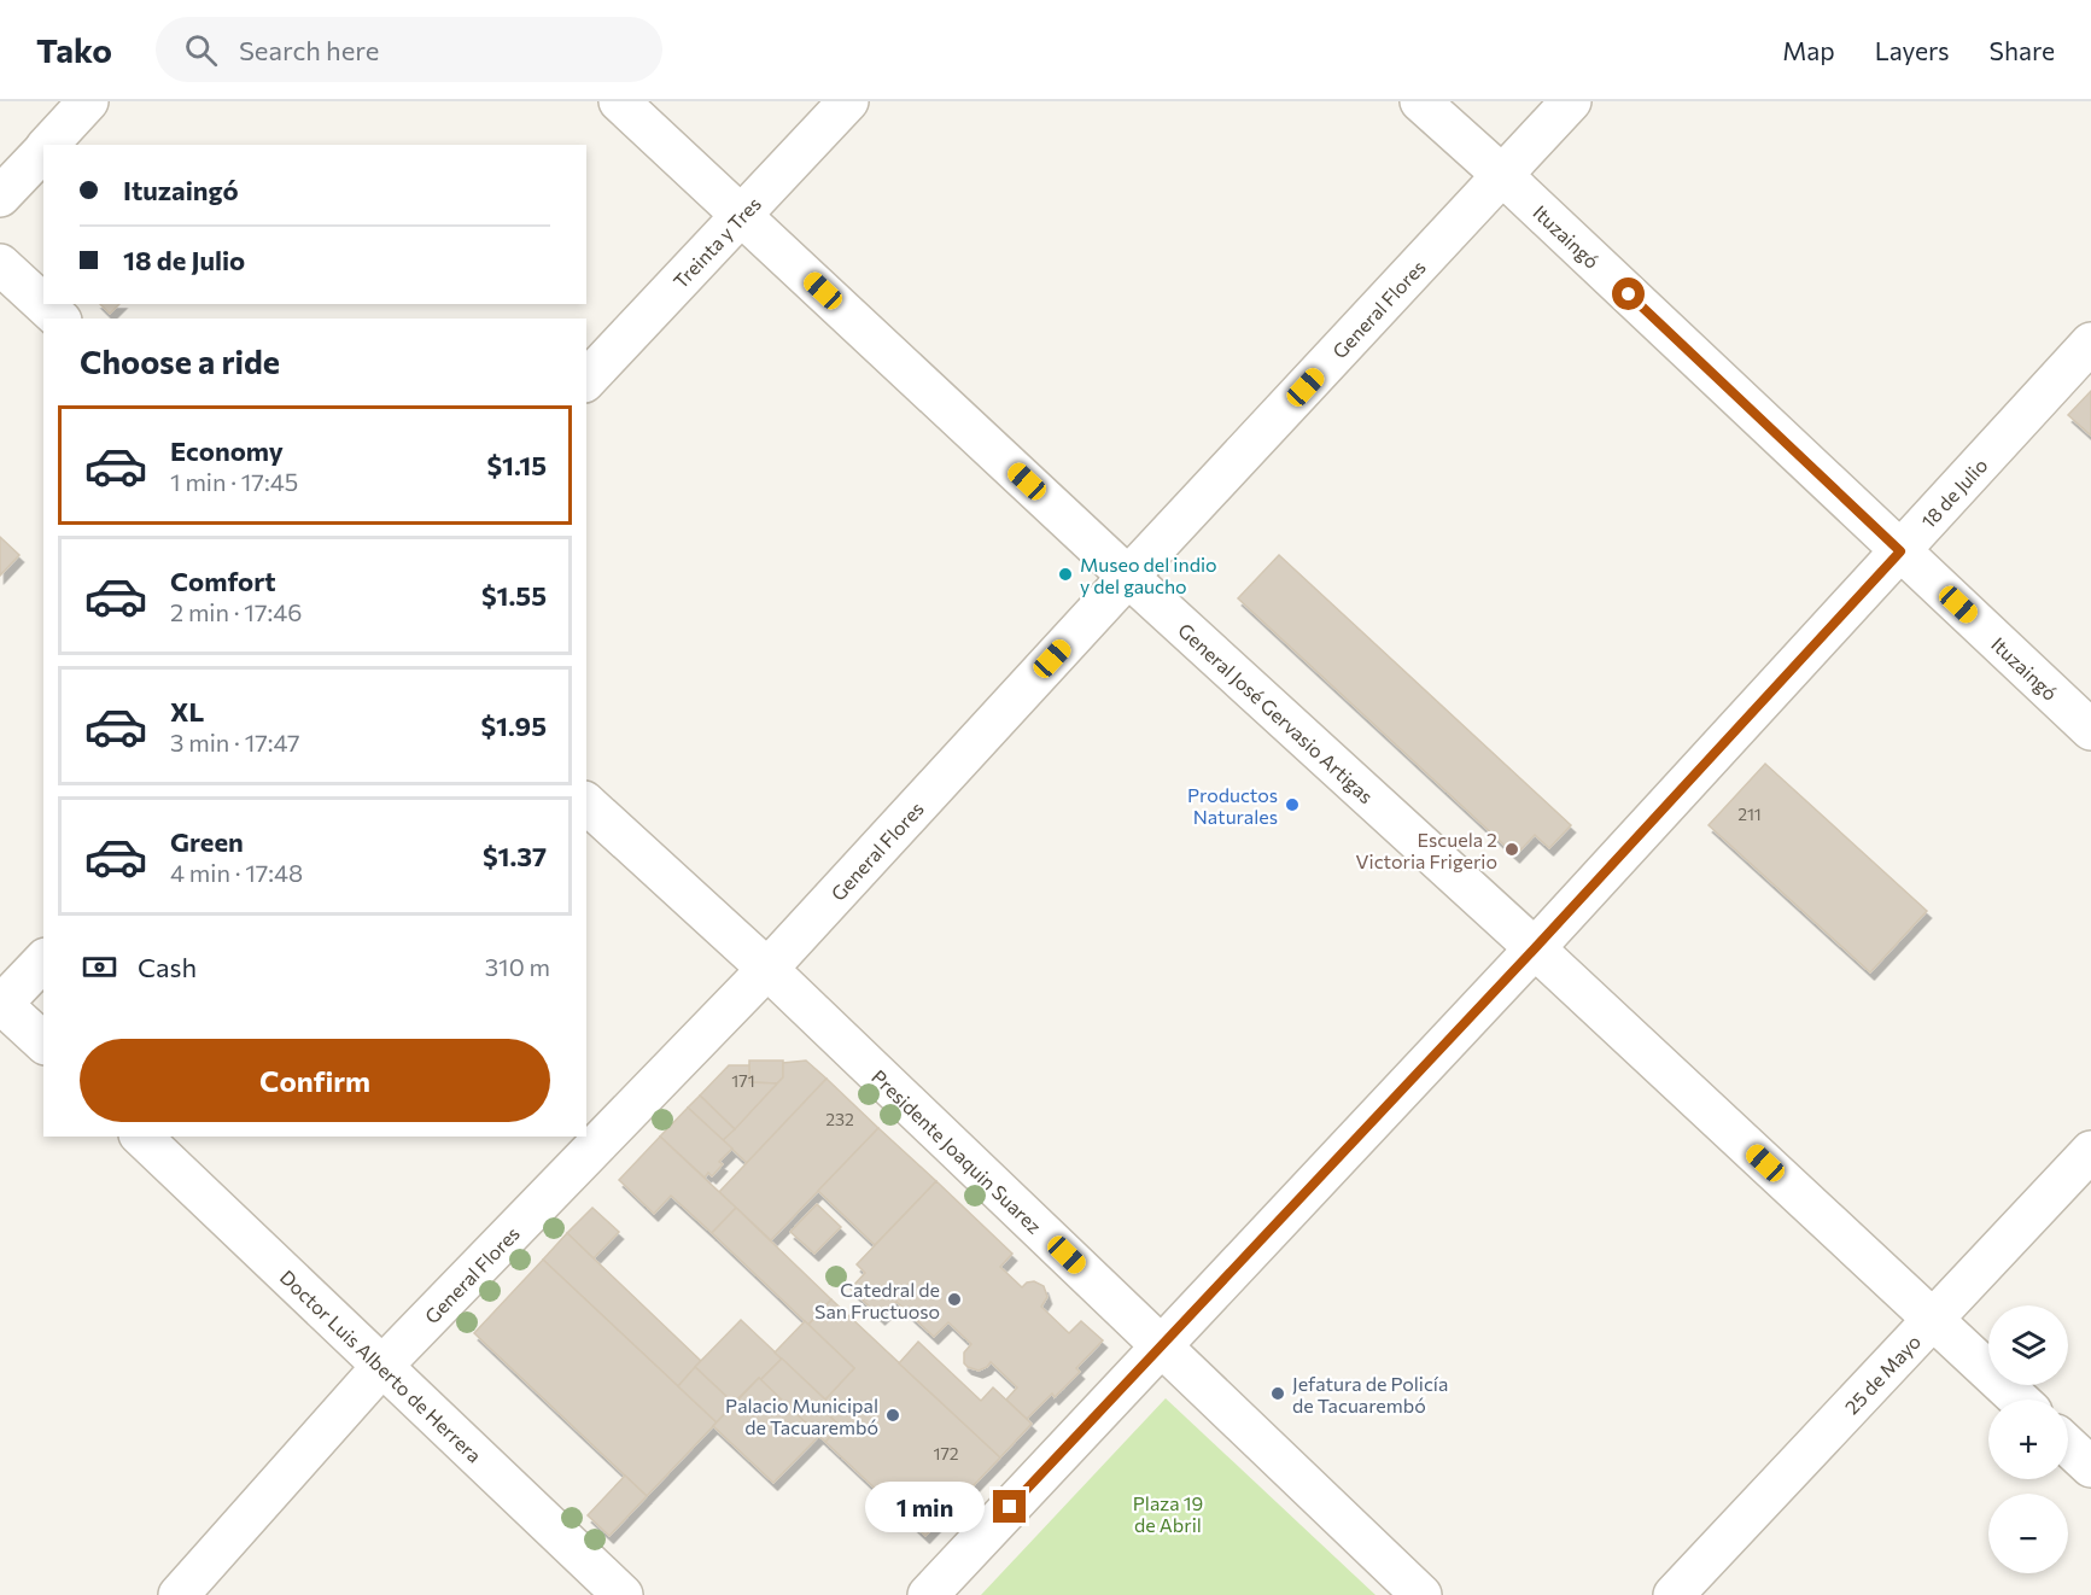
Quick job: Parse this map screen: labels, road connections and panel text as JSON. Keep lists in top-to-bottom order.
{
  "streets": {
    "street": [
      "Ituzaingó",
      "Treinta y Tres",
      "General Flores",
      "18 de Julio",
      "General José Gervasio Artigas",
      "Presidente Joaquin Suarez",
      "Doctor Luis Alberto de Herrera",
      "25 de Mayo"
    ]
  },
  "crossings": [
    ["Ituzaingó", "General Flores"],
    ["Ituzaingó", "18 de Julio"],
    ["Treinta y Tres", "General José Gervasio Artigas"],
    ["General Flores", "General José Gervasio Artigas"],
    ["General Flores", "Presidente Joaquin Suarez"],
    ["General Flores", "Doctor Luis Alberto de Herrera"],
    ["18 de Julio", "General José Gervasio Artigas"],
    ["18 de Julio", "Presidente Joaquin Suarez"],
    ["General José Gervasio Artigas", "25 de Mayo"]
  ],
  "parks": ["Plaza 19 de Abril"],
  "places": [
    "Museo del indio y del gaucho",
    "Productos Naturales",
    "Escuela 2 Victoria Frigerio",
    "Catedral de San Fructuoso",
    "Jefatura de Policía de Tacuarembó",
    "Palacio Municipal de Tacuarembó"
  ],
  "house_numbers": [
    "211",
    "171",
    "232",
    "172"
  ],
  "page": {
    "header": "Tako",
    "search": "Search here",
    "nav": ["Map", "Layers", "Share"],
    "banner": ["Ituzaingó", "18 de Julio"],
    "heading": "Choose a ride",
    "list": [
      {
        "name": "Economy",
        "note": "1 min · 17:45",
        "value": "$1.15"
      },
      {
        "name": "Comfort",
        "note": "2 min · 17:46",
        "value": "$1.55"
      },
      {
        "name": "XL",
        "note": "3 min · 17:47",
        "value": "$1.95"
      },
      {
        "name": "Green",
        "note": "4 min · 17:48",
        "value": "$1.37"
      }
    ],
    "pay": ["Cash", "310 m"],
    "buttons": "Confirm",
    "map_buttons": ["+", "−"],
    "bubble": "1 min"
  }
}
